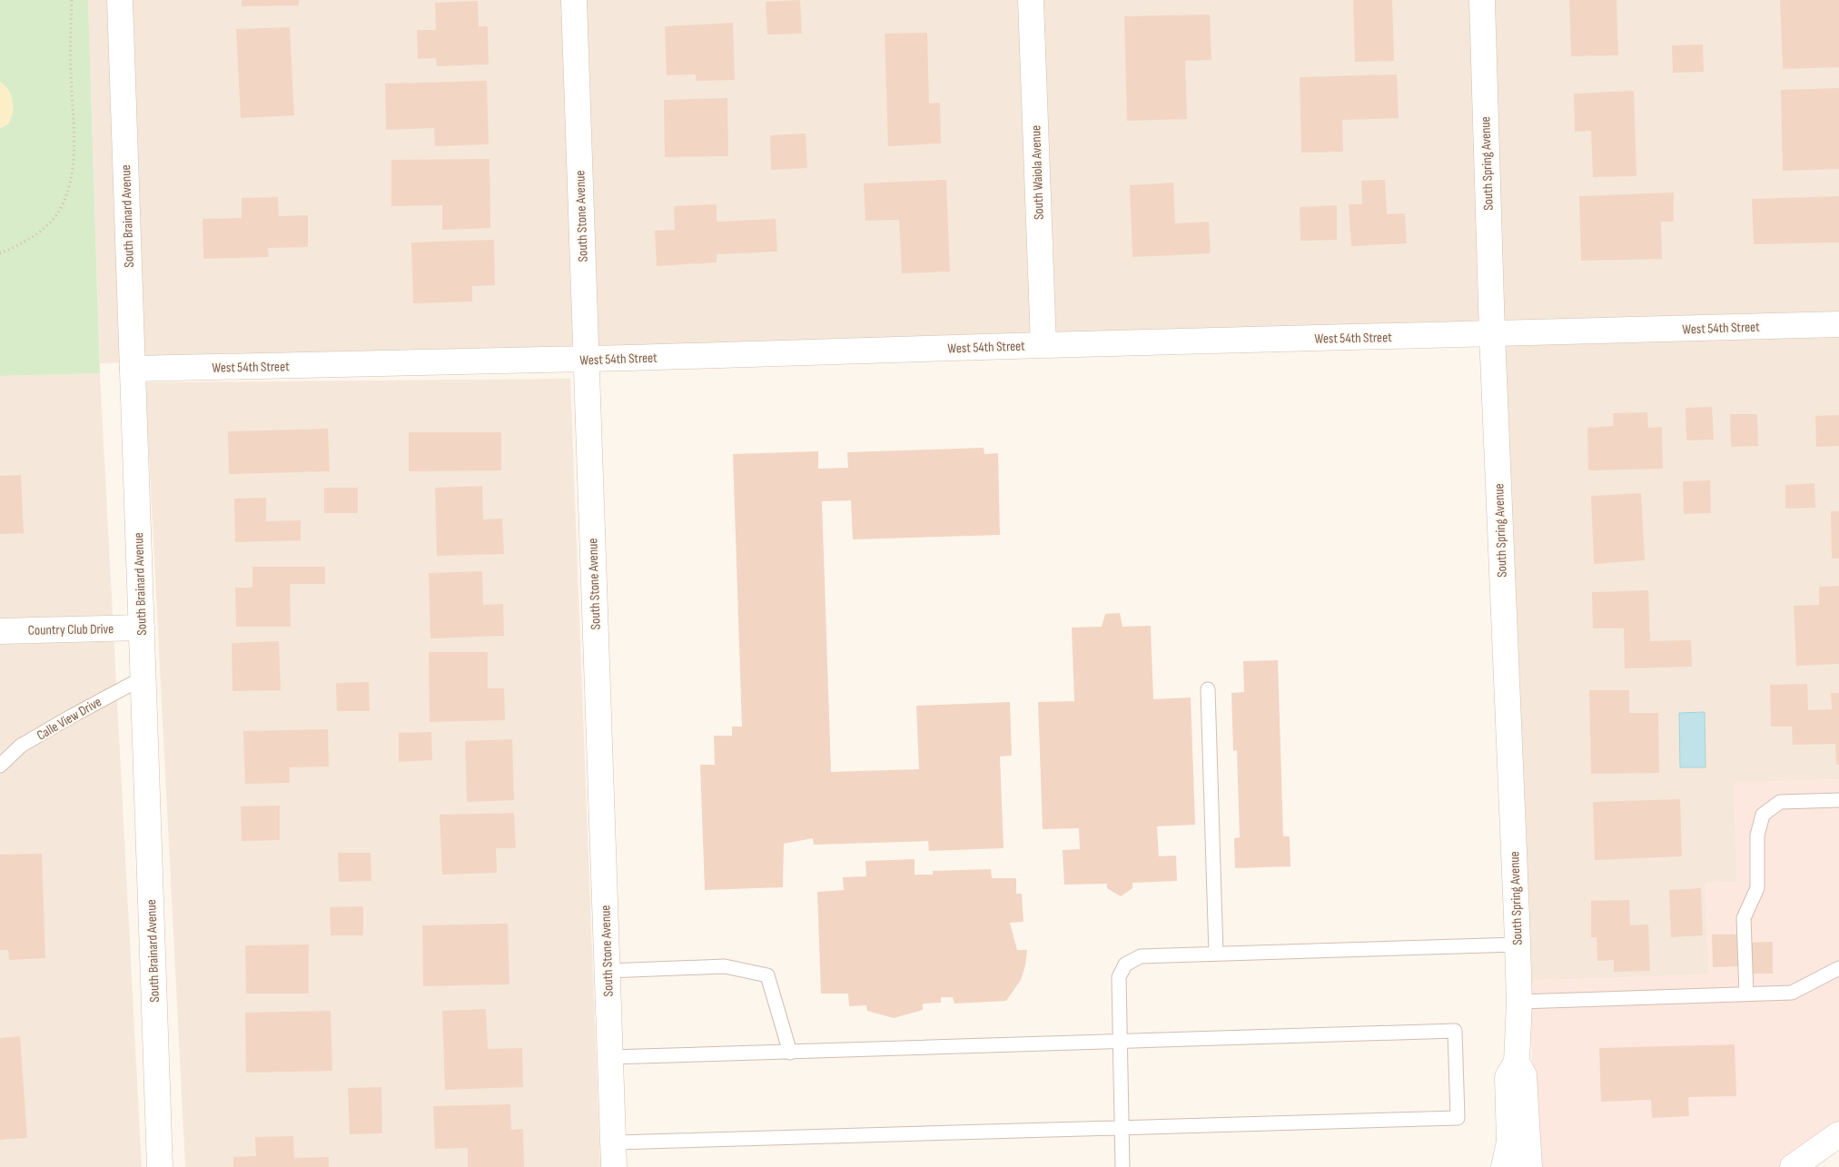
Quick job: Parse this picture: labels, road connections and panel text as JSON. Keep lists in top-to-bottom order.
{
  "streets": {
    "street": [
      "South Spring Avenue",
      "South Waiola Avenue",
      "South Brainard Avenue",
      "South Stone Avenue",
      "West 54th Street",
      "Country Club Drive"
    ],
    "lane": ["Calle View Drive"]
  },
  "crossings": [
    ["South Spring Avenue", "West 54th Street"],
    ["South Waiola Avenue", "West 54th Street"],
    ["South Brainard Avenue", "West 54th Street"],
    ["South Brainard Avenue", "Country Club Drive"],
    ["South Brainard Avenue", "Calle View Drive"],
    ["South Stone Avenue", "West 54th Street"]
  ]
}
